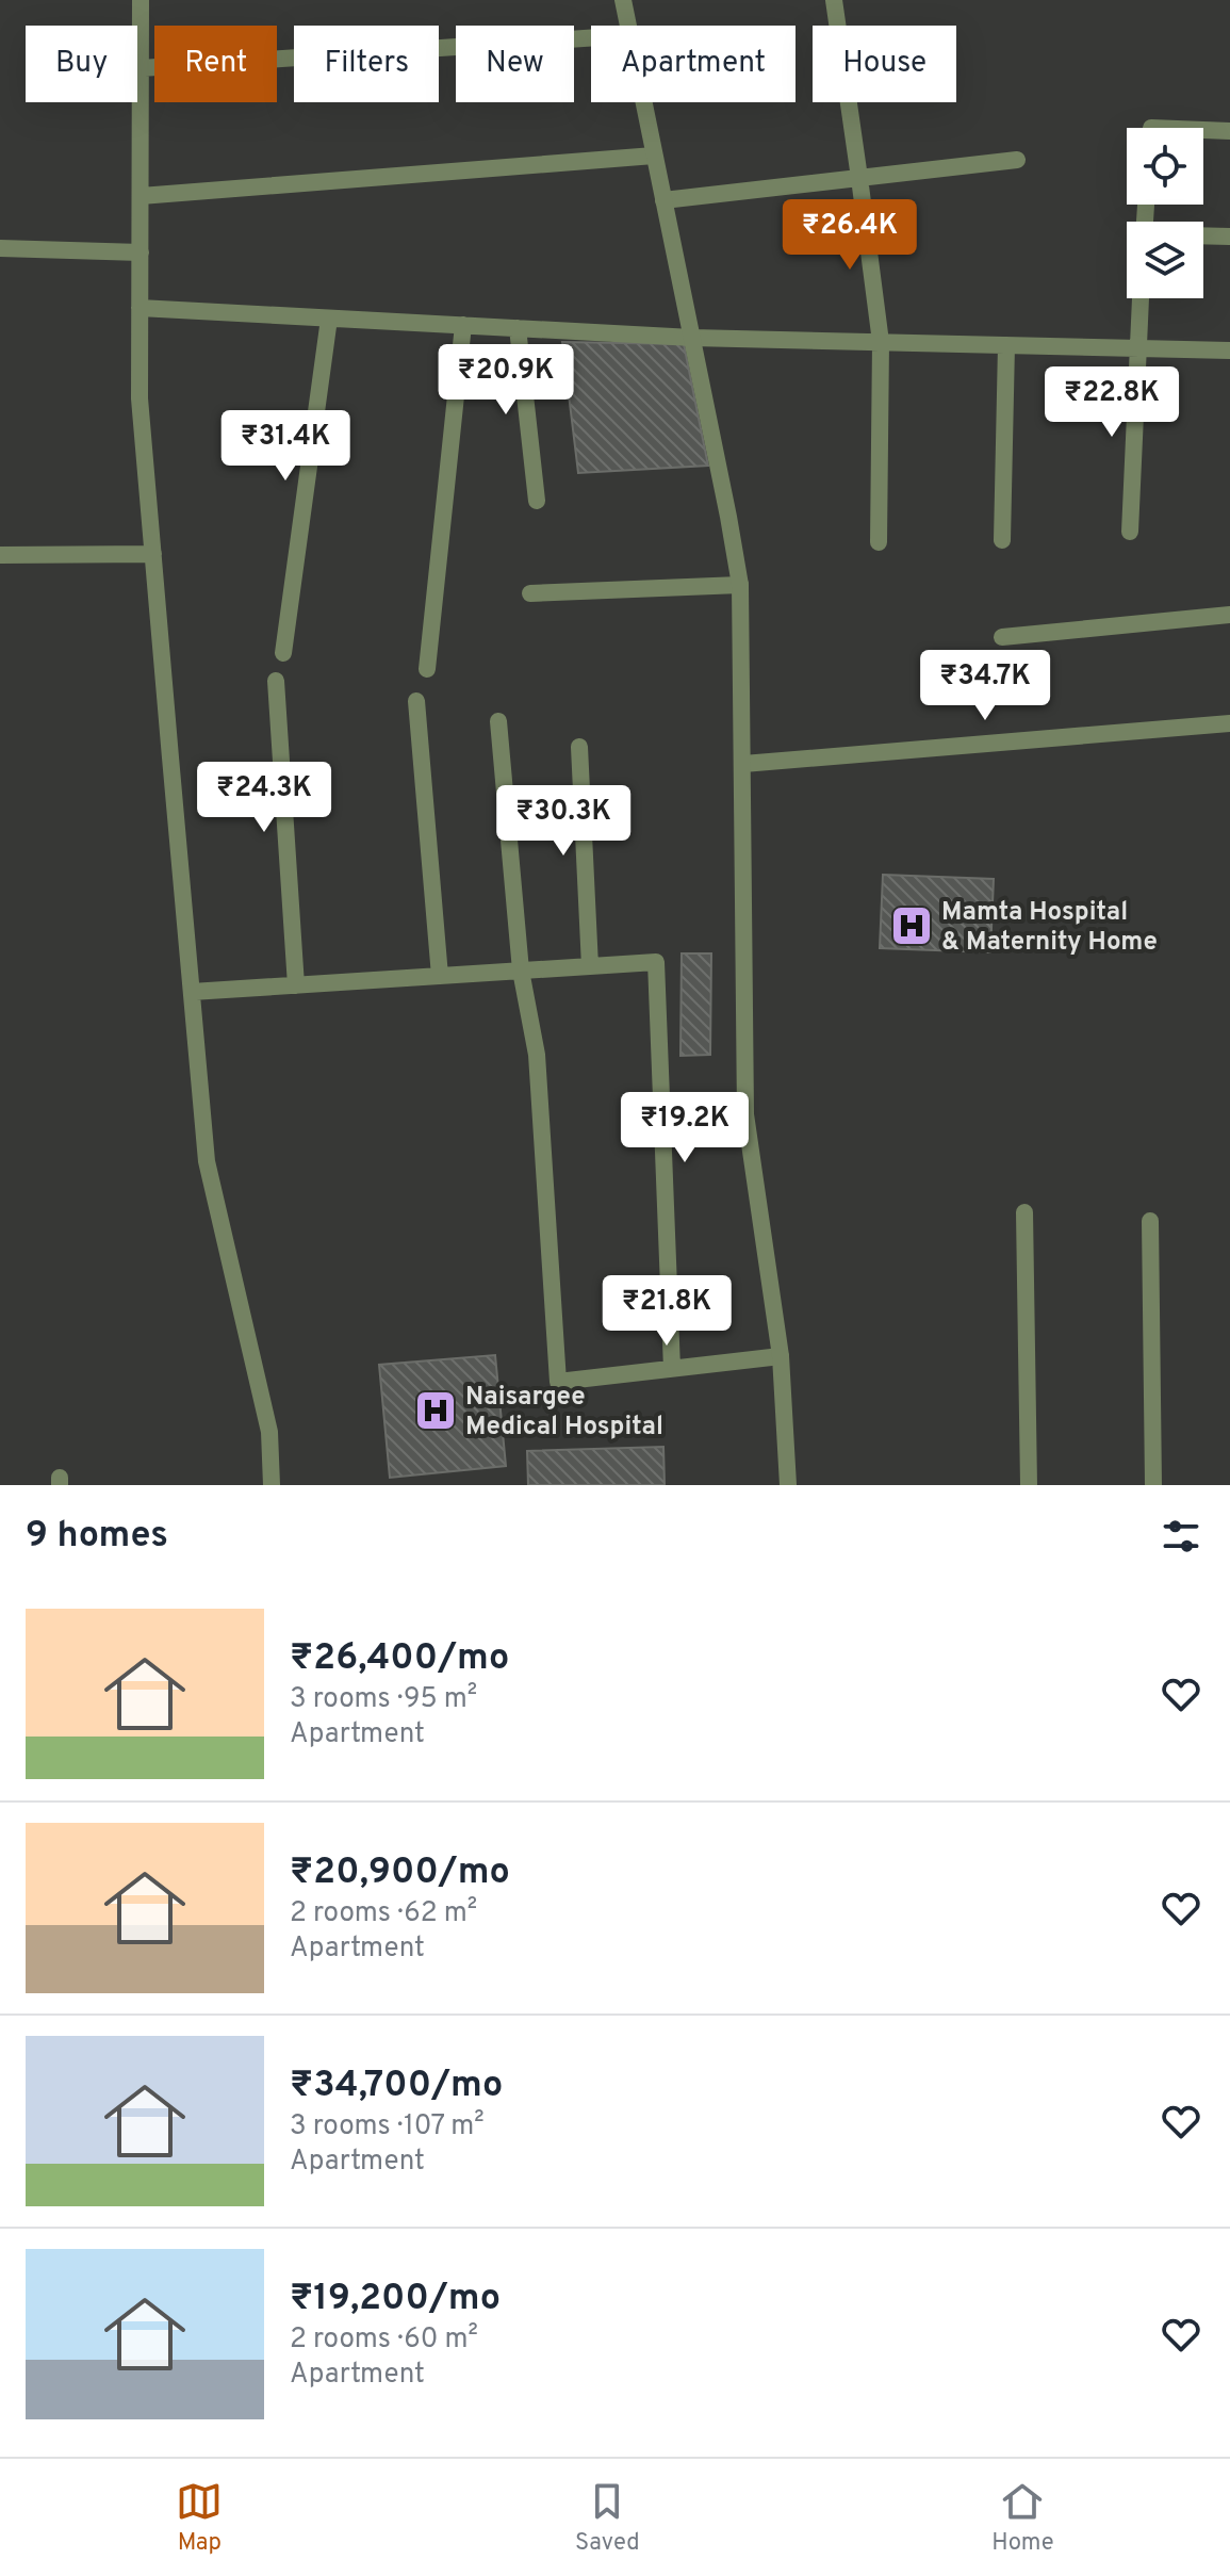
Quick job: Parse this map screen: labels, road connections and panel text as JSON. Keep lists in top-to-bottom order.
{
  "places": {
    "hospital": ["Mamta Hospital & Maternity Home", "Naisargee Medical Hospital"]
  },
  "page": {
    "chip": [
      "Buy",
      "Rent",
      "Filters",
      "New",
      "Apartment",
      "House"
    ],
    "price": [
      "₹26.4K",
      "₹20.9K",
      "₹22.8K",
      "₹31.4K",
      "₹34.7K",
      "₹24.3K",
      "₹30.3K",
      "₹19.2K",
      "₹21.8K"
    ],
    "heading": "9 homes",
    "list": [
      {
        "name": "₹26,400/mo",
        "note": "3 rooms · 95 m² · Apartment"
      },
      {
        "name": "₹20,900/mo",
        "note": "2 rooms · 62 m² · Apartment"
      },
      {
        "name": "₹34,700/mo",
        "note": "3 rooms · 107 m² · Apartment"
      },
      {
        "name": "₹19,200/mo",
        "note": "2 rooms · 60 m² · Apartment"
      }
    ],
    "tabs": ["Map", "Saved", "Home"]
  }
}
